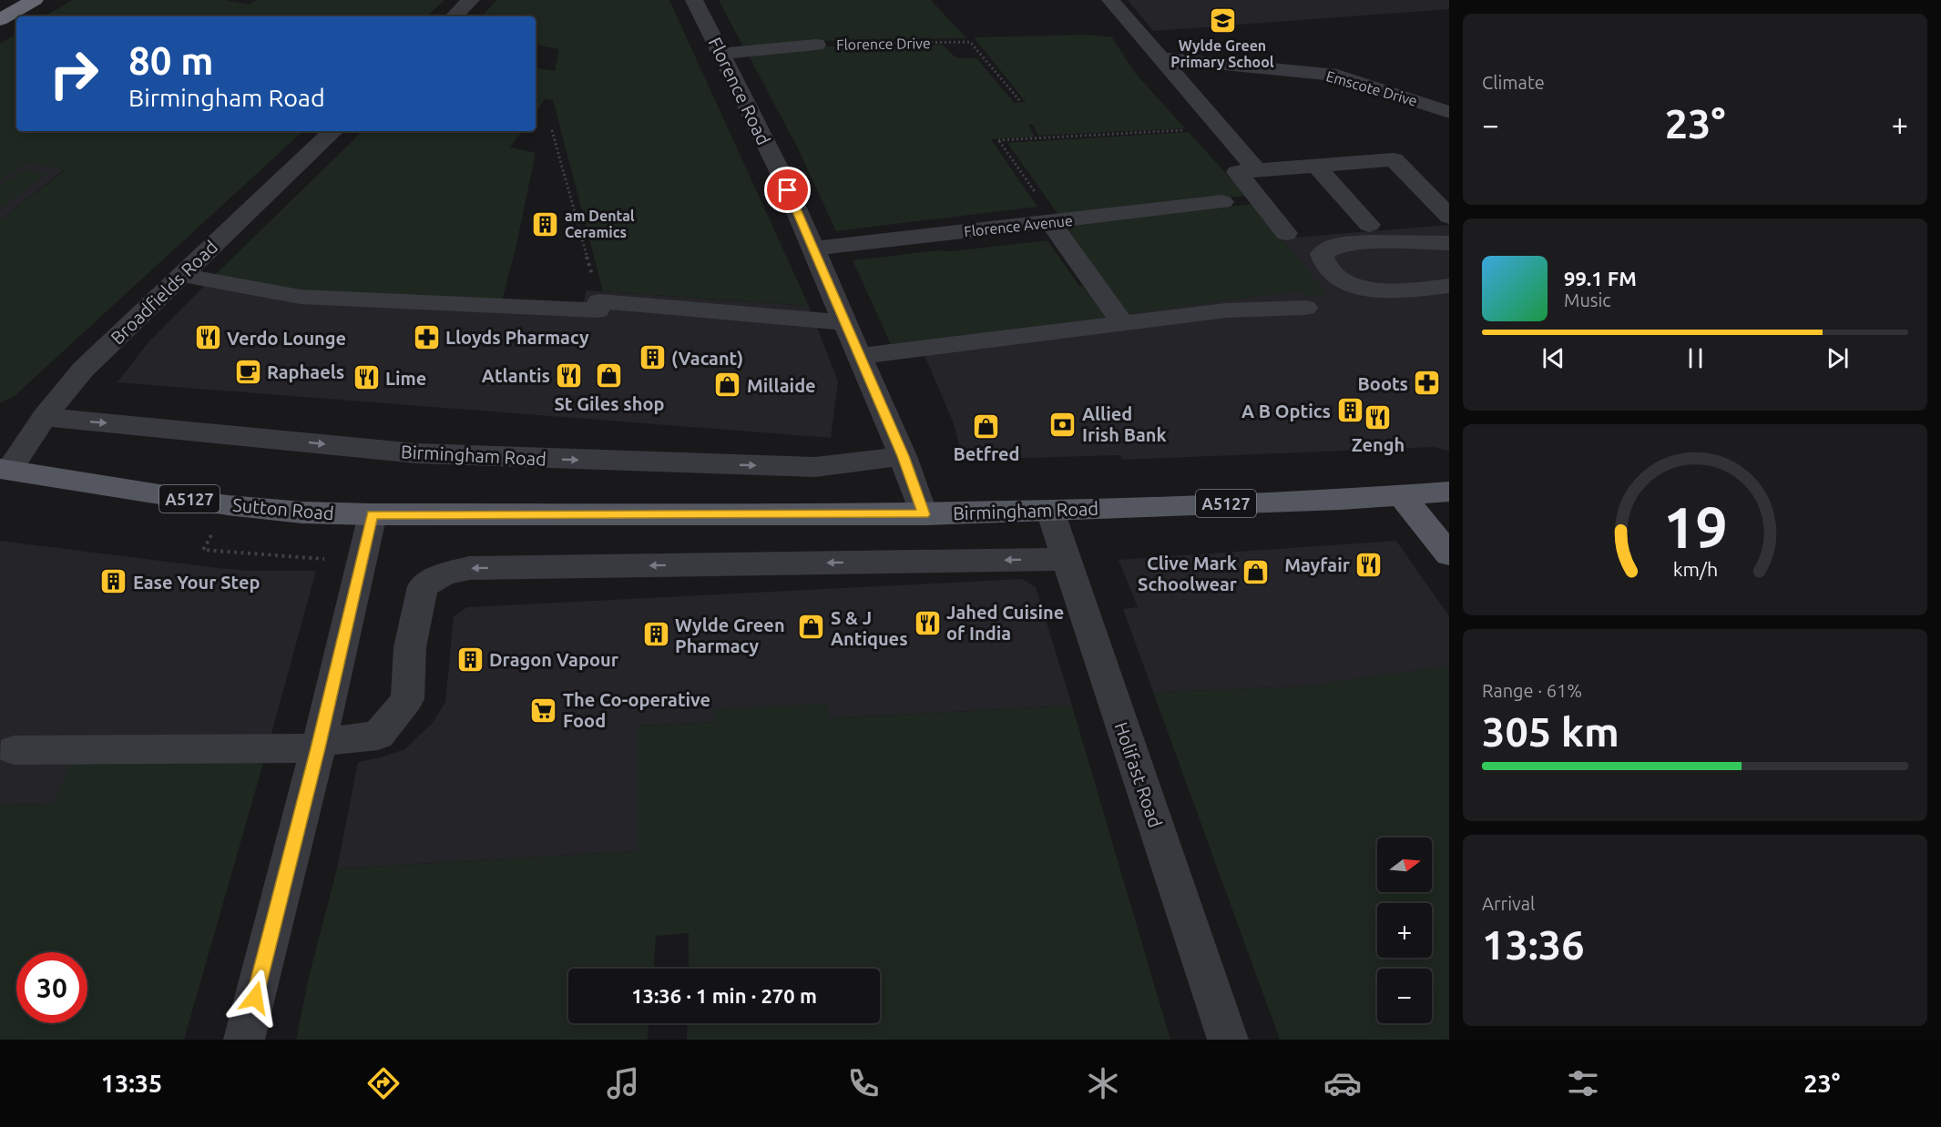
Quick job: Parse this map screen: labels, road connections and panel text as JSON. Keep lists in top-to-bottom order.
{
  "streets": {
    "main road": ["Birmingham Road", "A5127", "Sutton Road"],
    "street": [
      "Florence Drive",
      "Emscote Drive",
      "Florence Road",
      "Florence Avenue",
      "Broadfields Road",
      "Holifast Road"
    ]
  },
  "crossings": [
    ["Florence Drive", "Florence Road"],
    ["Florence Road", "Florence Avenue"],
    ["Florence Road", "Birmingham Road"],
    ["Broadfields Road", "Birmingham Road"],
    ["Broadfields Road", "Sutton Road"],
    ["Birmingham Road", "Sutton Road"],
    ["Birmingham Road", "Holifast Road"]
  ],
  "places": {
    "school or university": ["Wylde Green Primary School"],
    "building": [
      "am Dental Ceramics",
      "(Vacant)",
      "A B Optics",
      "Ease Your Step",
      "Wylde Green Pharmacy",
      "Dragon Vapour"
    ],
    "pharmacy": ["Lloyds Pharmacy", "Boots"],
    "restaurant": [
      "Verdo Lounge",
      "Atlantis",
      "Lime",
      "Zengh",
      "Mayfair",
      "Jahed Cuisine of India"
    ],
    "cafe": ["Raphaels"],
    "shop": [
      "St Giles shop",
      "Millaide",
      "Betfred",
      "Clive Mark Schoolwear",
      "S & J Antiques"
    ],
    "bank": ["Allied Irish Bank"],
    "supermarket": ["The Co-operative Food"]
  },
  "north": "right",
  "page": {
    "tile": [
      "Climate",
      ["Range · 61%", "305 km"],
      ["Arrival", "13:36"]
    ],
    "turn": ["80 m", "Birmingham Road"],
    "heat": ["−", "23°", "+"],
    "song": ["99.1 FM", "Music"],
    "map_buttons": ["+", "−"],
    "limit": "30",
    "trip": "13:36 · 1 min · 270 m",
    "tabs": ["13:35", "23°"],
    "gauge": ["19", "km/h"]
  }
}
